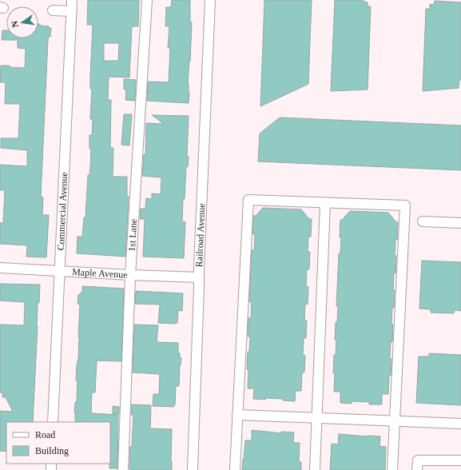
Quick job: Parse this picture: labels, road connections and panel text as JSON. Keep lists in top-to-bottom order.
{
  "streets": {
    "street": [
      "Commercial Avenue",
      "1st Lane",
      "Railroad Avenue",
      "Maple Avenue"
    ]
  },
  "crossings": [
    ["Commercial Avenue", "Maple Avenue"],
    ["1st Lane", "Maple Avenue"],
    ["Railroad Avenue", "Maple Avenue"]
  ],
  "legend": ["Road", "Building"],
  "north": "left"
}
